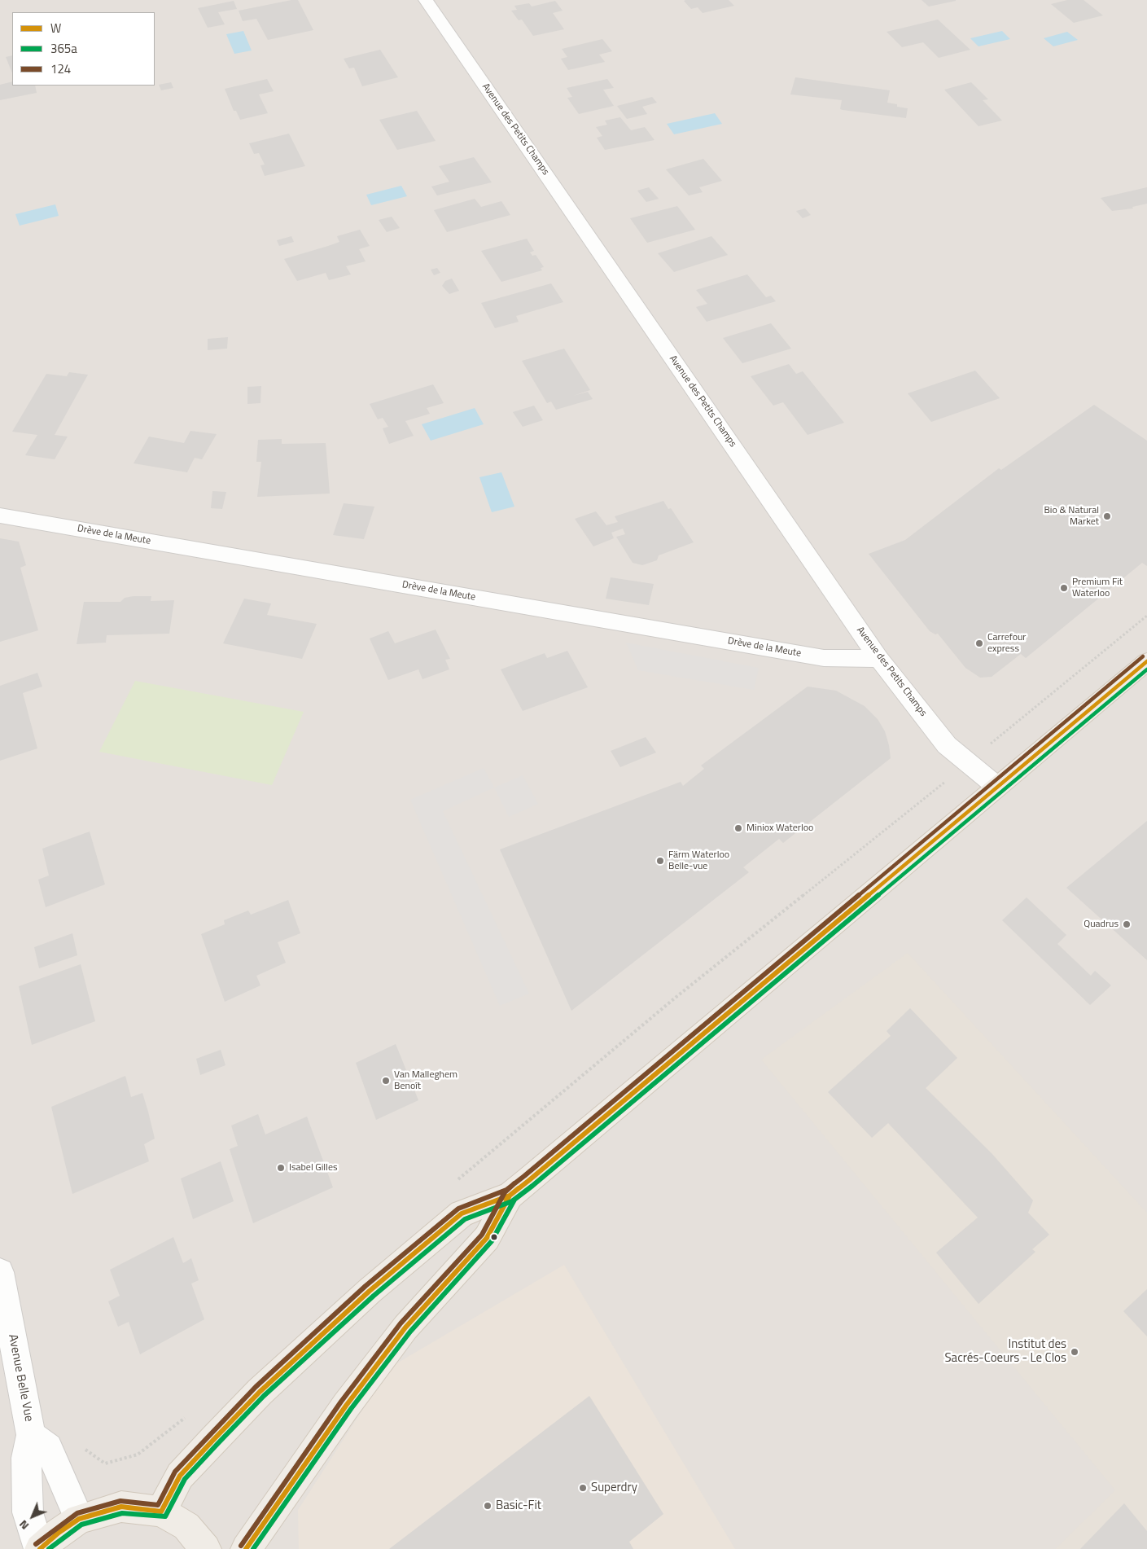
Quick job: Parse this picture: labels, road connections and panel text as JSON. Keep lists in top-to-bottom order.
{
  "streets": {
    "street": ["Avenue des Petits Champs", "Drève de la Meute", "Avenue Belle Vue"]
  },
  "crossings": [
    ["Avenue des Petits Champs", "Drève de la Meute"]
  ],
  "places": [
    "Bio & Natural Market",
    "Premium Fit Waterloo",
    "Carrefour express",
    "Miniox Waterloo",
    "Färm Waterloo Belle-vue",
    "Quadrus",
    "Van Malleghem Benoît",
    "Isabel Gilles",
    "Institut des Sacrés-Coeurs - Le Clos",
    "Superdry",
    "Basic-Fit"
  ],
  "lines": ["transit line 124", "transit line W", "transit line 365a"],
  "legend": ["W", "365a", "124"],
  "north": "bottom left"
}
